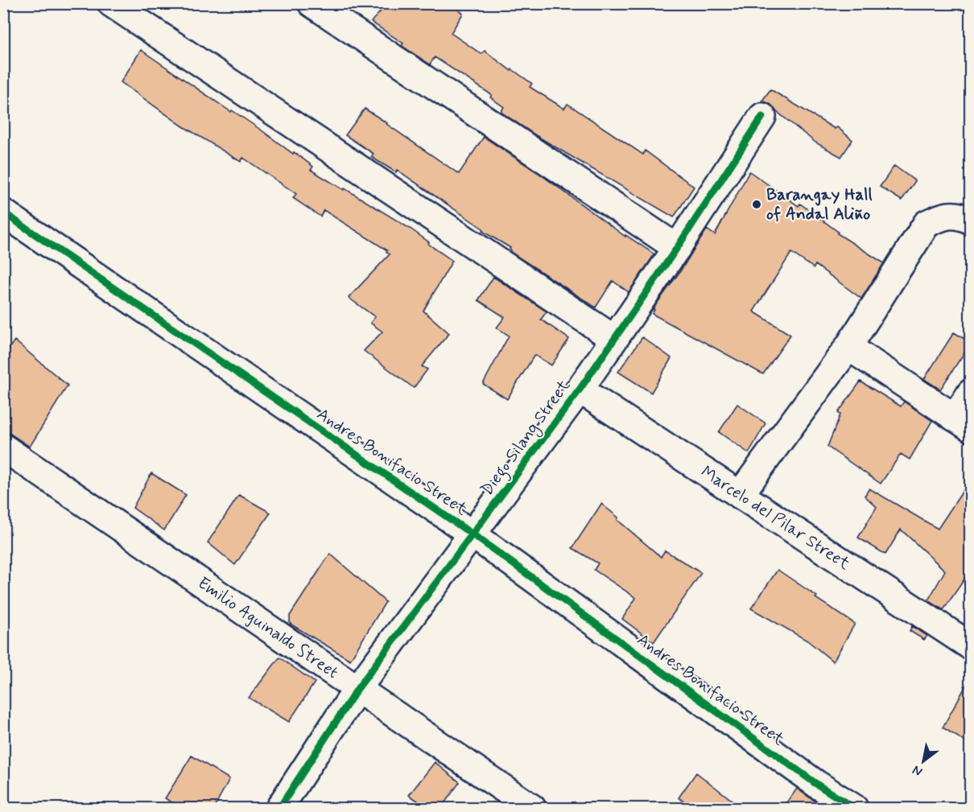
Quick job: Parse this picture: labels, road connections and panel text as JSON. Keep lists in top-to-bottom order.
{
  "streets": {
    "street": [
      "Diego Silang Street",
      "Andres Bonifacio Street",
      "Marcelo del Pilar Street",
      "Emilio Aguinaldo Street"
    ]
  },
  "crossings": [
    ["Diego Silang Street", "Andres Bonifacio Street"],
    ["Diego Silang Street", "Marcelo del Pilar Street"],
    ["Diego Silang Street", "Emilio Aguinaldo Street"]
  ],
  "places": ["Barangay Hall of Andal Aliño"],
  "north": "bottom left"
}
